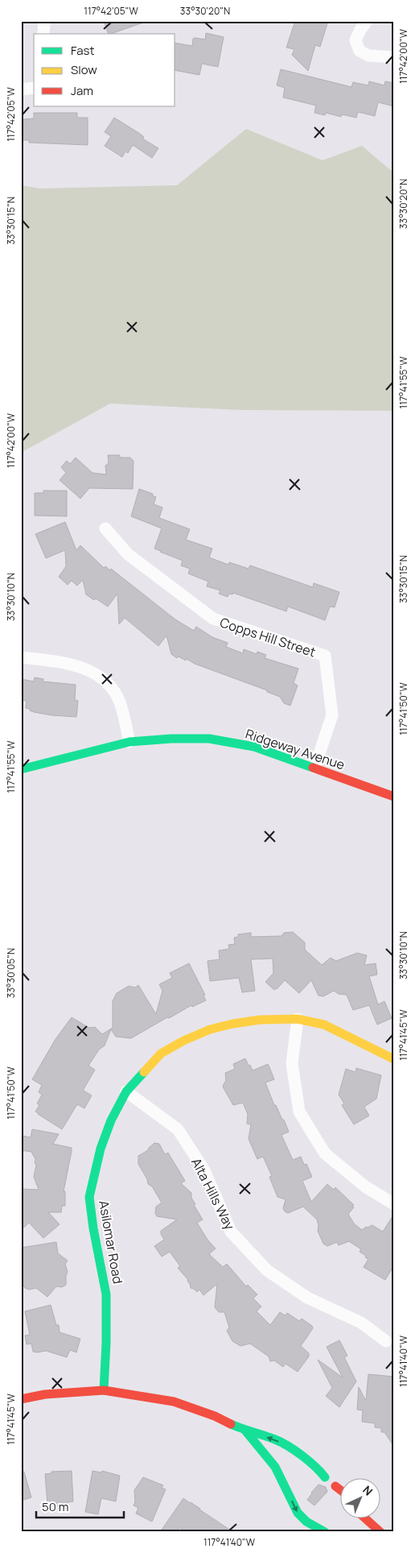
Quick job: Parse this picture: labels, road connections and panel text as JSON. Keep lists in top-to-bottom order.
{
  "streets": {
    "street": [
      "Copps Hill Street",
      "Ridgeway Avenue",
      "Alta Hills Way",
      "Asilomar Road"
    ]
  },
  "crossings": [
    ["Copps Hill Street", "Ridgeway Avenue"],
    ["Alta Hills Way", "Asilomar Road"]
  ],
  "legend": ["Fast", "Slow", "Jam"],
  "scale_bar": "50 m",
  "north": "top right",
  "coordinates": [
    "117°42'05\"W",
    "33°30'20\"N",
    "117°42'00\"W",
    "33°30'15\"N",
    "117°41'55\"W",
    "33°30'10\"N",
    "117°41'50\"W",
    "33°30'05\"N",
    "117°41'45\"W",
    "117°41'40\"W"
  ]
}
